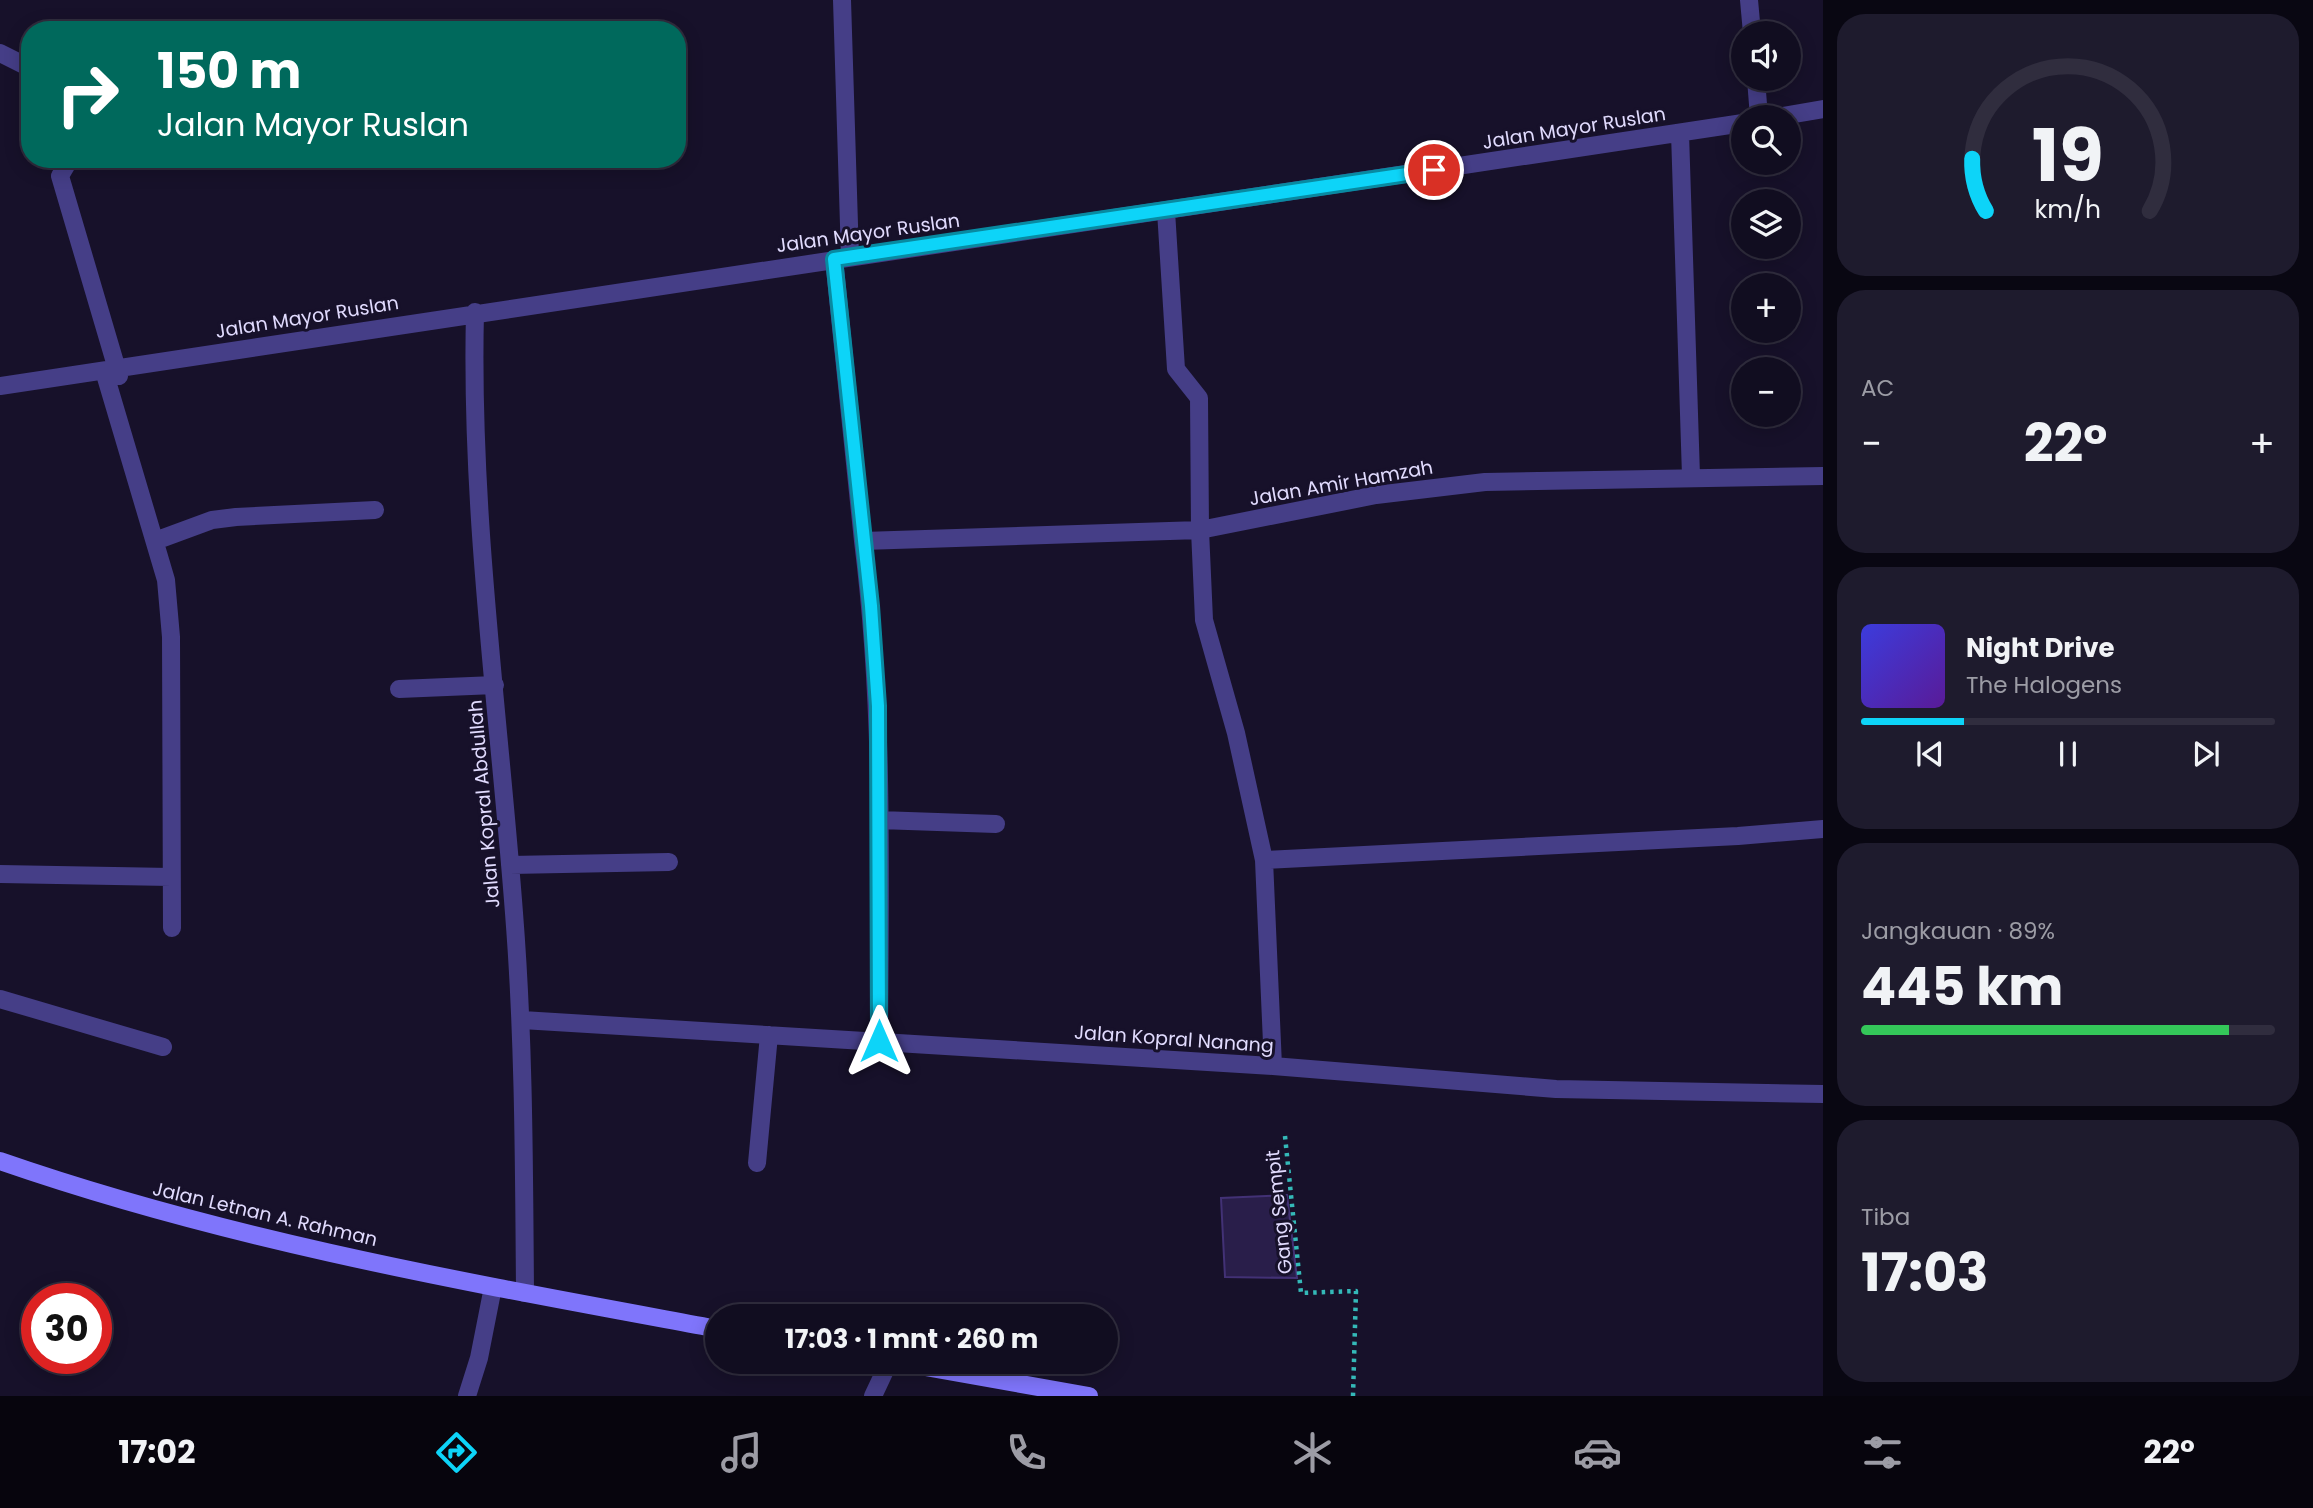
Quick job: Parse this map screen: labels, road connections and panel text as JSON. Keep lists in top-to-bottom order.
{
  "streets": {
    "street": [
      "Jalan Mayor Ruslan",
      "Jalan Amir Hamzah",
      "Jalan Kopral Abdullah",
      "Jalan Kopral Nanang",
      "Jalan Letnan A. Rahman"
    ],
    "path": ["Gang Sempit"]
  },
  "crossings": [
    ["Jalan Mayor Ruslan", "Jalan Kopral Abdullah"],
    ["Jalan Kopral Abdullah", "Jalan Kopral Nanang"],
    ["Jalan Kopral Abdullah", "Jalan Letnan A. Rahman"]
  ],
  "page": {
    "map_buttons": ["+", "−"],
    "turn": ["150 m", "Jalan Mayor Ruslan"],
    "tile": [
      "AC",
      ["Jangkauan · 89%", "445 km"],
      ["Tiba", "17:03"]
    ],
    "heat": ["−", "22°", "+"],
    "song": ["Night Drive", "The Halogens"],
    "limit": "30",
    "trip": "17:03 · 1 mnt · 260 m",
    "tabs": ["17:02", "22°"],
    "gauge": ["19", "km/h"]
  }
}
